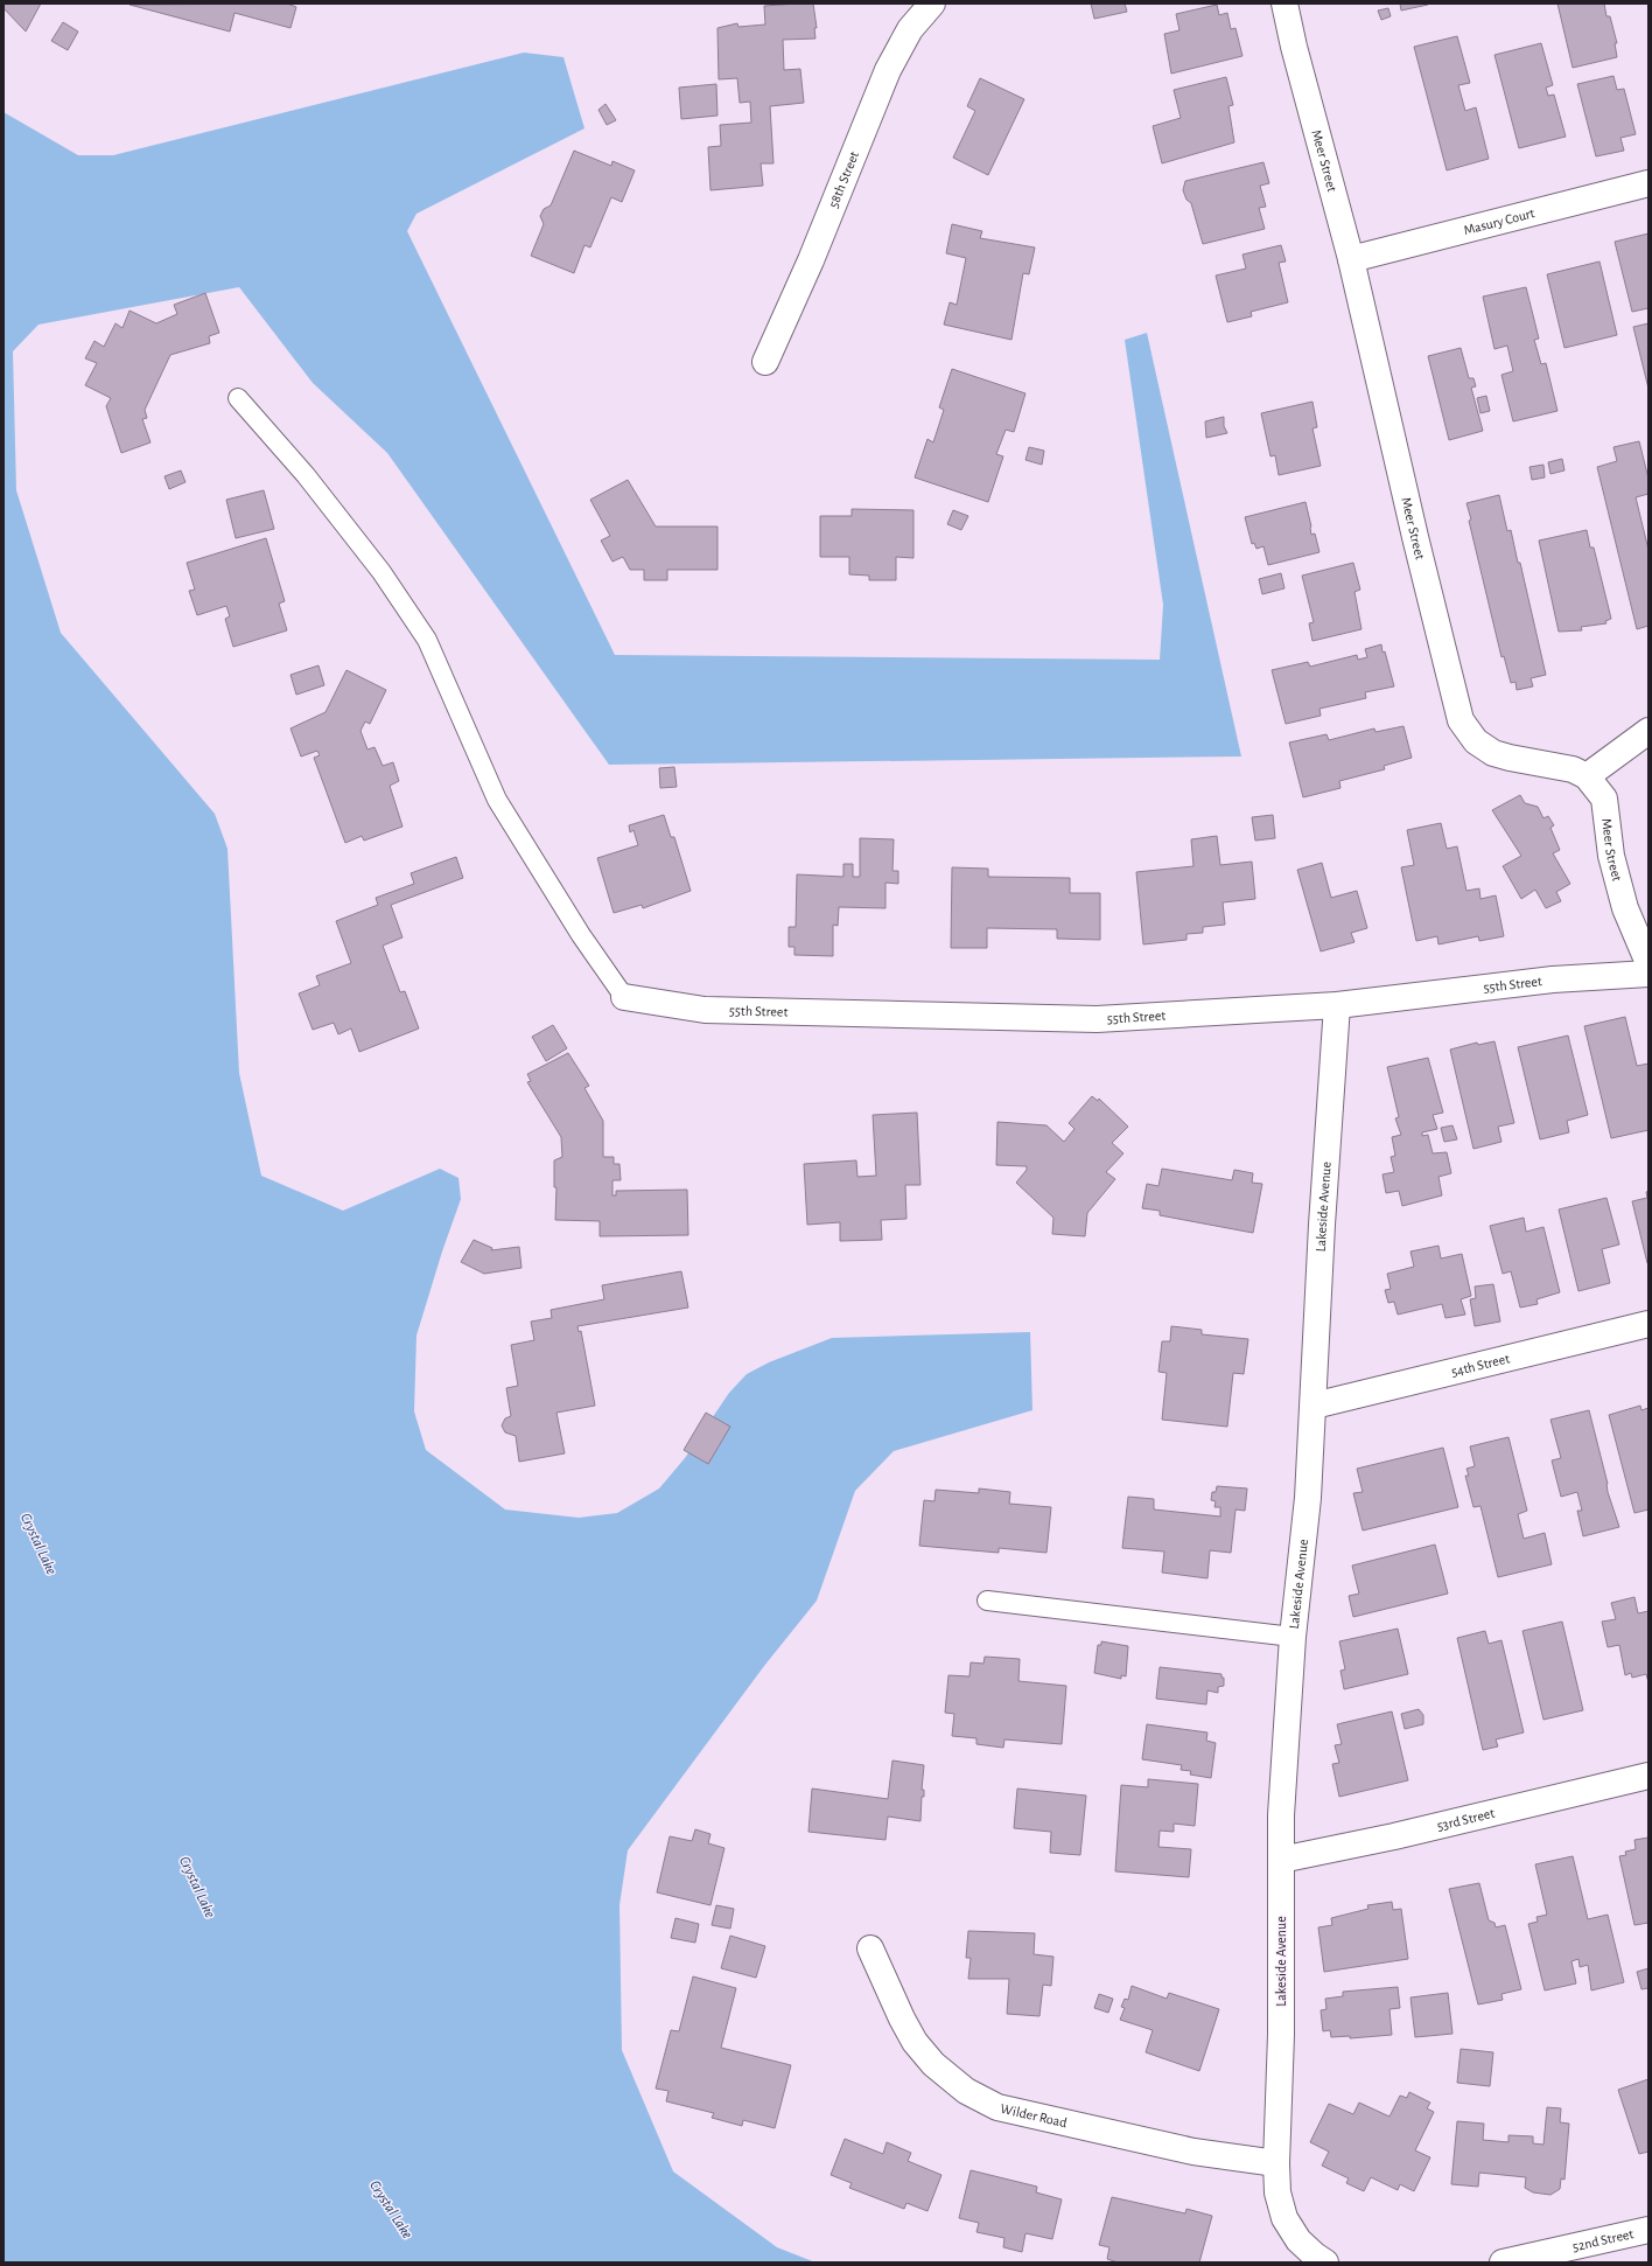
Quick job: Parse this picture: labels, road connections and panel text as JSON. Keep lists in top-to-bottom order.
{
  "streets": {
    "street": [
      "Meer Street",
      "58th Street",
      "Masury Court",
      "55th Street",
      "Lakeside Avenue",
      "54th Street",
      "53rd Street",
      "Wilder Road",
      "52nd Street"
    ]
  },
  "crossings": [
    ["Meer Street", "Masury Court"],
    ["55th Street", "Lakeside Avenue"],
    ["Lakeside Avenue", "54th Street"],
    ["Lakeside Avenue", "53rd Street"],
    ["Lakeside Avenue", "Wilder Road"]
  ],
  "water": ["Crystal Lake"]
}
